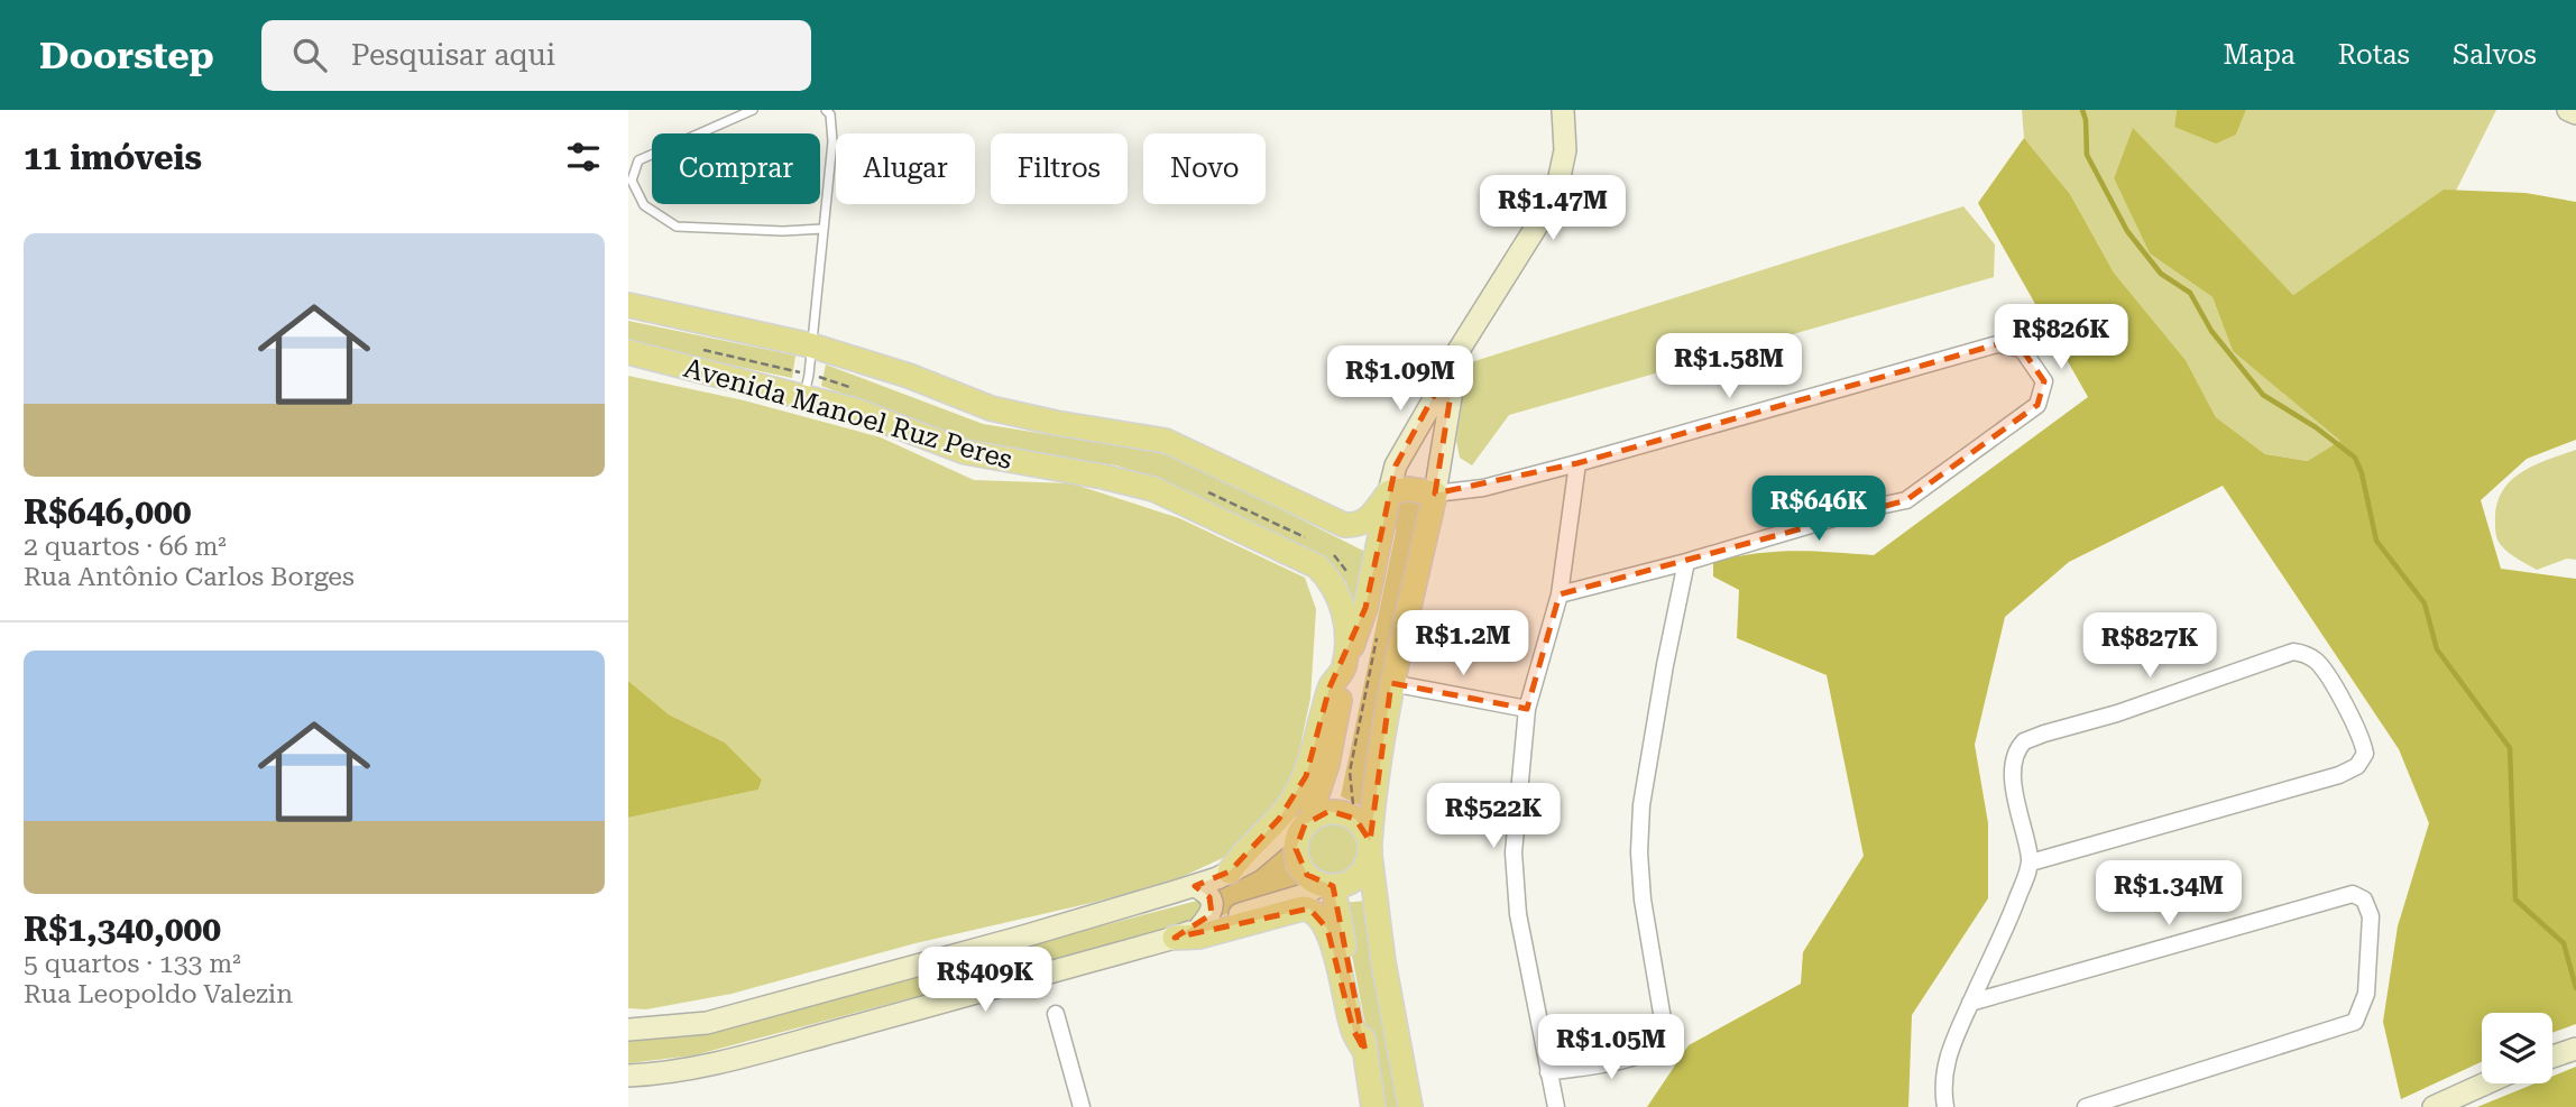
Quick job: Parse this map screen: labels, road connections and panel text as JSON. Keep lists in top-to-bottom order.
{
  "streets": {
    "main road": ["Avenida Manoel Ruz Peres"]
  },
  "page": {
    "header": "Doorstep",
    "search": "Pesquisar aqui",
    "nav": ["Mapa", "Rotas", "Salvos"],
    "heading": "11 imóveis",
    "chip": [
      "Comprar",
      "Alugar",
      "Filtros",
      "Novo"
    ],
    "price": [
      "R$1.47M",
      "R$826K",
      "R$1.58M",
      "R$1.09M",
      "R$646K",
      "R$1.2M",
      "R$827K",
      "R$522K",
      "R$1.34M",
      "R$409K",
      "R$1.05M"
    ],
    "list": [
      {
        "name": "R$646,000",
        "note": "2 quartos · 66 m² · Rua Antônio Carlos Borges"
      },
      {
        "name": "R$1,340,000",
        "note": "5 quartos · 133 m² · Rua Leopoldo Valezin"
      }
    ]
  }
}
